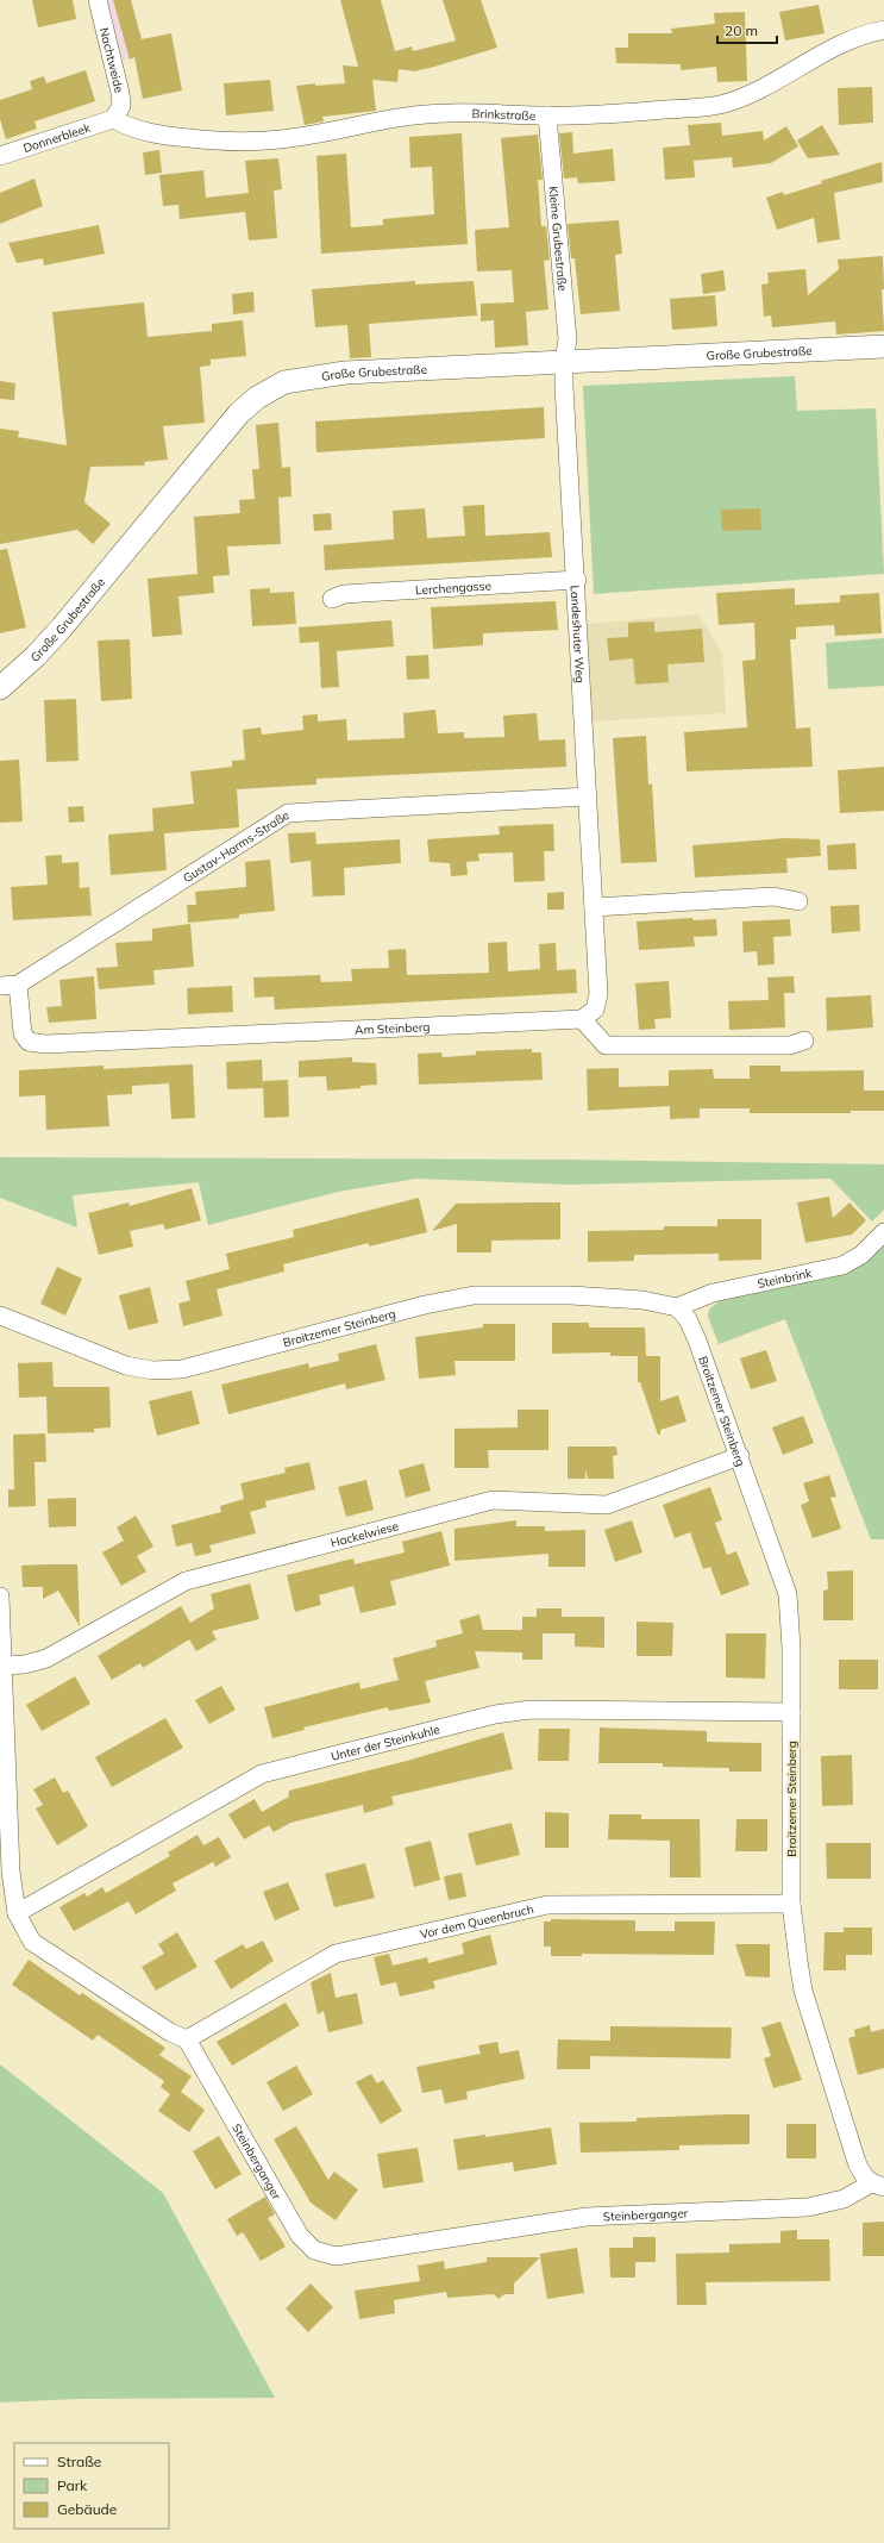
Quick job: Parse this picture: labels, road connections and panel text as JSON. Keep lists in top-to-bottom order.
{
  "streets": {
    "street": [
      "Nachtweide",
      "Brinkstraße",
      "Donnerbleek",
      "Kleine Grubestraße",
      "Große Grubestraße",
      "Lerchengasse",
      "Landeshuter Weg",
      "Gustav-Harms-Straße",
      "Am Steinberg",
      "Steinbrink",
      "Broitzemer Steinberg",
      "Hackelwiese",
      "Unter der Steinkuhle",
      "Vor dem Queenbruch",
      "Steinberganger"
    ]
  },
  "crossings": [
    ["Nachtweide", "Brinkstraße"],
    ["Nachtweide", "Donnerbleek"],
    ["Brinkstraße", "Donnerbleek"],
    ["Brinkstraße", "Kleine Grubestraße"],
    ["Kleine Grubestraße", "Große Grubestraße"],
    ["Kleine Grubestraße", "Landeshuter Weg"],
    ["Große Grubestraße", "Landeshuter Weg"],
    ["Lerchengasse", "Landeshuter Weg"],
    ["Landeshuter Weg", "Gustav-Harms-Straße"],
    ["Landeshuter Weg", "Am Steinberg"],
    ["Gustav-Harms-Straße", "Am Steinberg"],
    ["Steinbrink", "Broitzemer Steinberg"],
    ["Broitzemer Steinberg", "Hackelwiese"],
    ["Broitzemer Steinberg", "Unter der Steinkuhle"],
    ["Broitzemer Steinberg", "Vor dem Queenbruch"],
    ["Broitzemer Steinberg", "Steinberganger"],
    ["Vor dem Queenbruch", "Steinberganger"]
  ],
  "legend": ["Straße", "Park", "Gebäude"],
  "scale_bar": "20 m"
}
